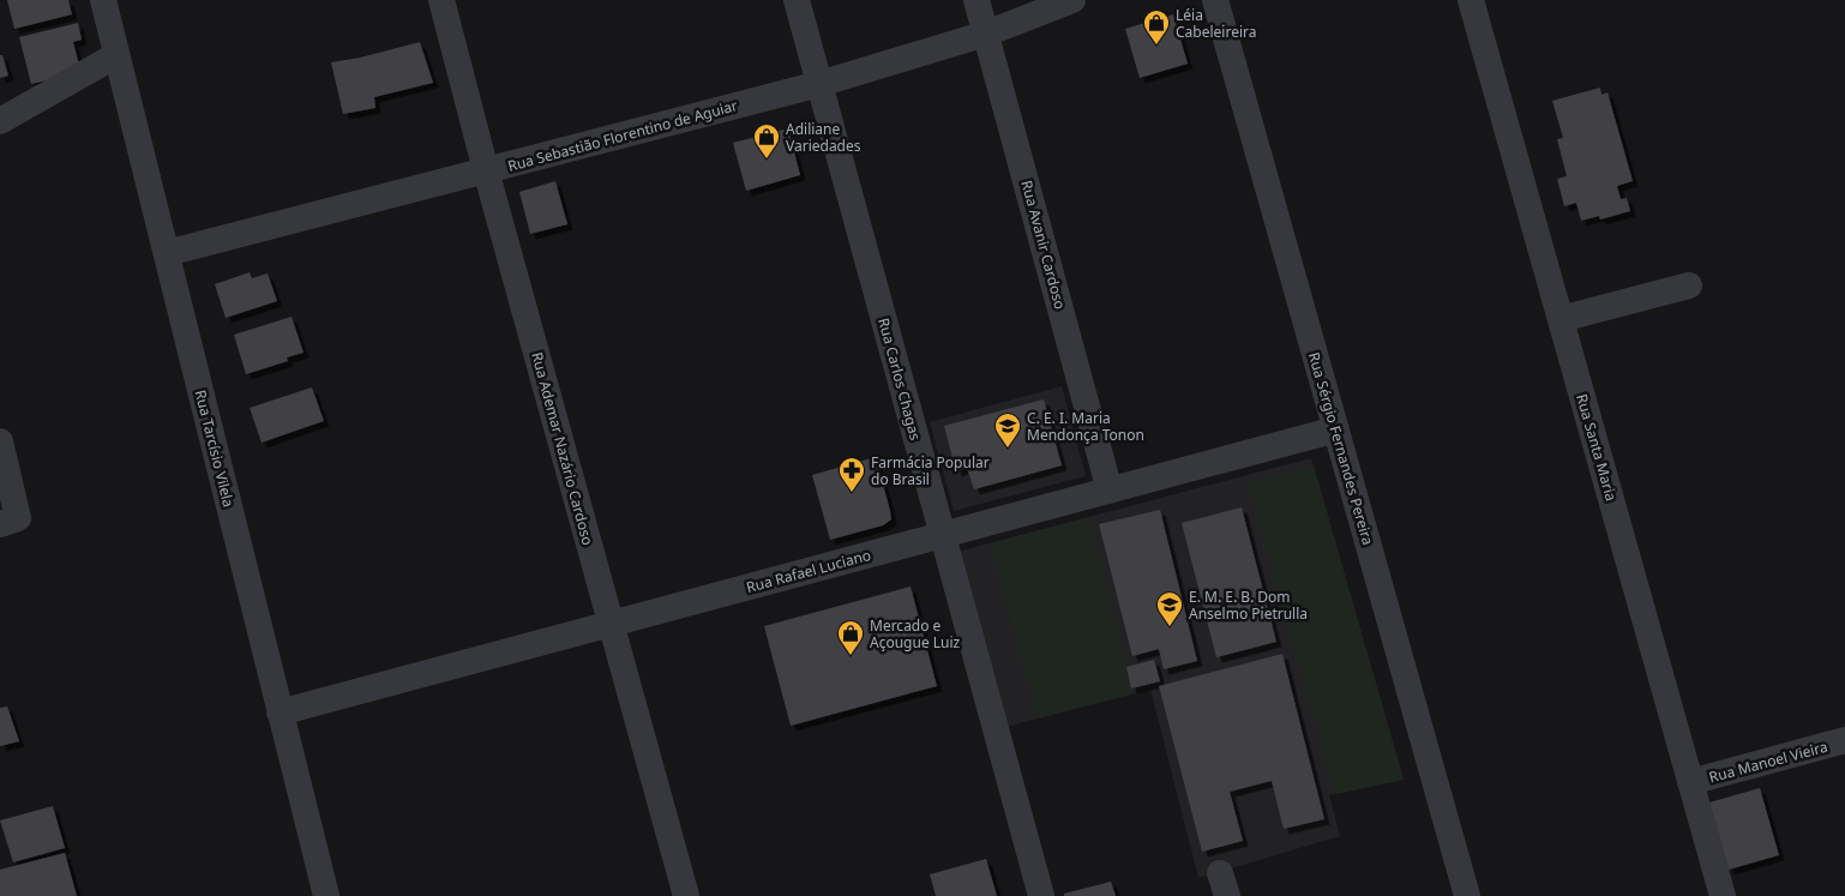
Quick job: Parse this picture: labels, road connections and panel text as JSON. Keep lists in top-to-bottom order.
{
  "streets": {
    "street": [
      "Rua Sebastião Florentino de Aguiar",
      "Rua Avanir Cardoso",
      "Rua Carlos Chagas",
      "Rua Santa Maria",
      "Rua Tarcísio Vilela",
      "Rua Ademar Nazário Cardoso",
      "Rua Sérgio Fernandes Pereira",
      "Rua Rafael Luciano",
      "Rua Manoel Vieira"
    ]
  },
  "crossings": [
    ["Rua Sebastião Florentino de Aguiar", "Rua Avanir Cardoso"],
    ["Rua Sebastião Florentino de Aguiar", "Rua Carlos Chagas"],
    ["Rua Sebastião Florentino de Aguiar", "Rua Tarcísio Vilela"],
    ["Rua Sebastião Florentino de Aguiar", "Rua Ademar Nazário Cardoso"],
    ["Rua Avanir Cardoso", "Rua Rafael Luciano"],
    ["Rua Carlos Chagas", "Rua Rafael Luciano"],
    ["Rua Santa Maria", "Rua Manoel Vieira"],
    ["Rua Tarcísio Vilela", "Rua Rafael Luciano"],
    ["Rua Ademar Nazário Cardoso", "Rua Rafael Luciano"],
    ["Rua Sérgio Fernandes Pereira", "Rua Rafael Luciano"]
  ],
  "places": {
    "shop": ["Léia Cabeleireira", "Adiliane Variedades", "Mercado e Açougue Luiz"],
    "school or university": ["C. E. I. Maria Mendonça Tonon", "E. M. E. B. Dom Anselmo Pietrulla"],
    "pharmacy": ["Farmácia Popular do Brasil"]
  }
}
